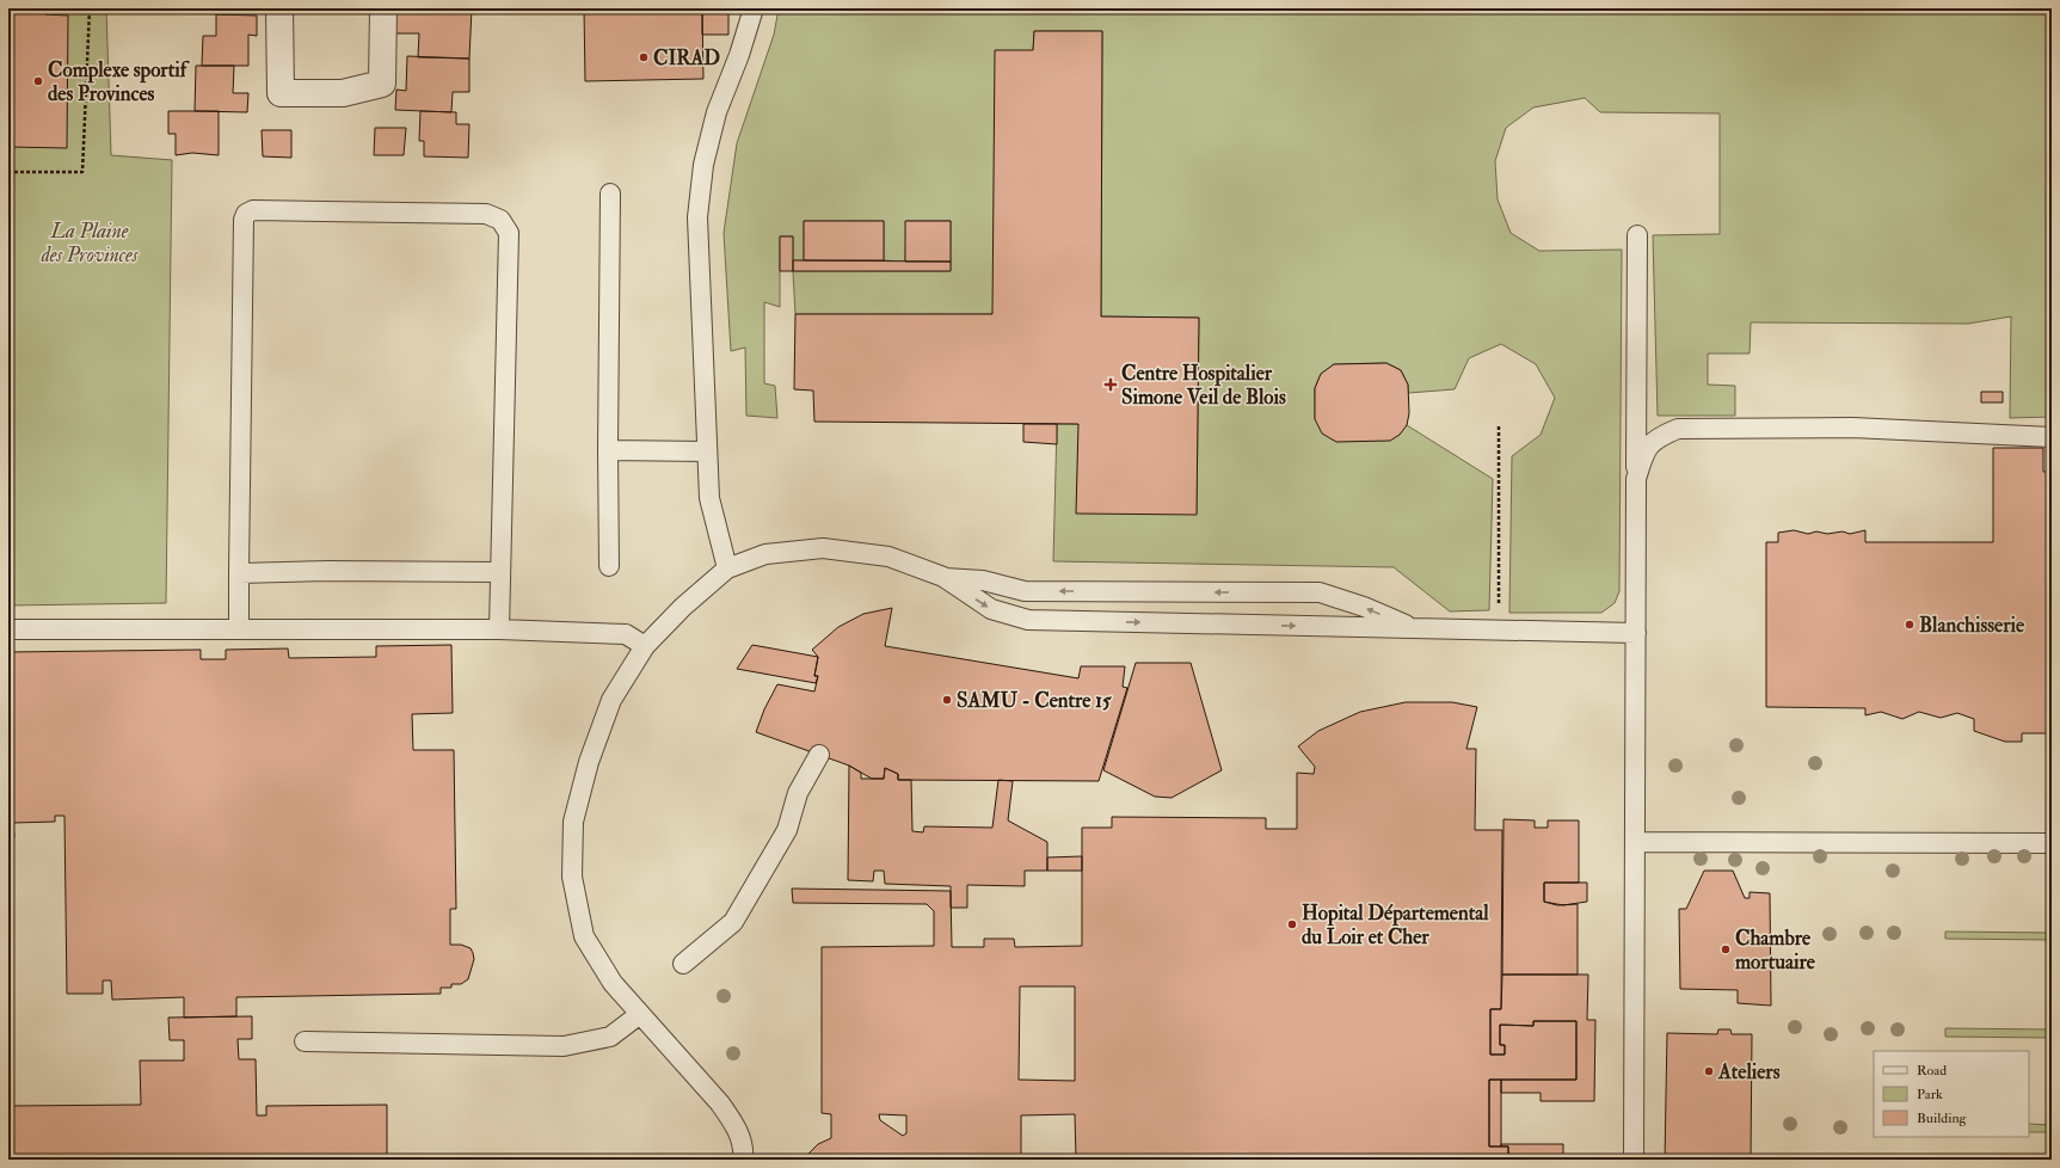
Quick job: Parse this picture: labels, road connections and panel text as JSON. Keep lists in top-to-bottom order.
{
  "parks": ["La Plaine des Provinces"],
  "places": {
    "other": [
      "CIRAD",
      "Complexe sportif des Provinces",
      "Blanchisserie",
      "SAMU - Centre 15",
      "Hopital Départemental du Loir et Cher",
      "Chambre mortuaire",
      "Ateliers"
    ],
    "health": ["Centre Hospitalier Simone Veil de Blois"]
  },
  "legend": ["Road", "Park", "Building"]
}
